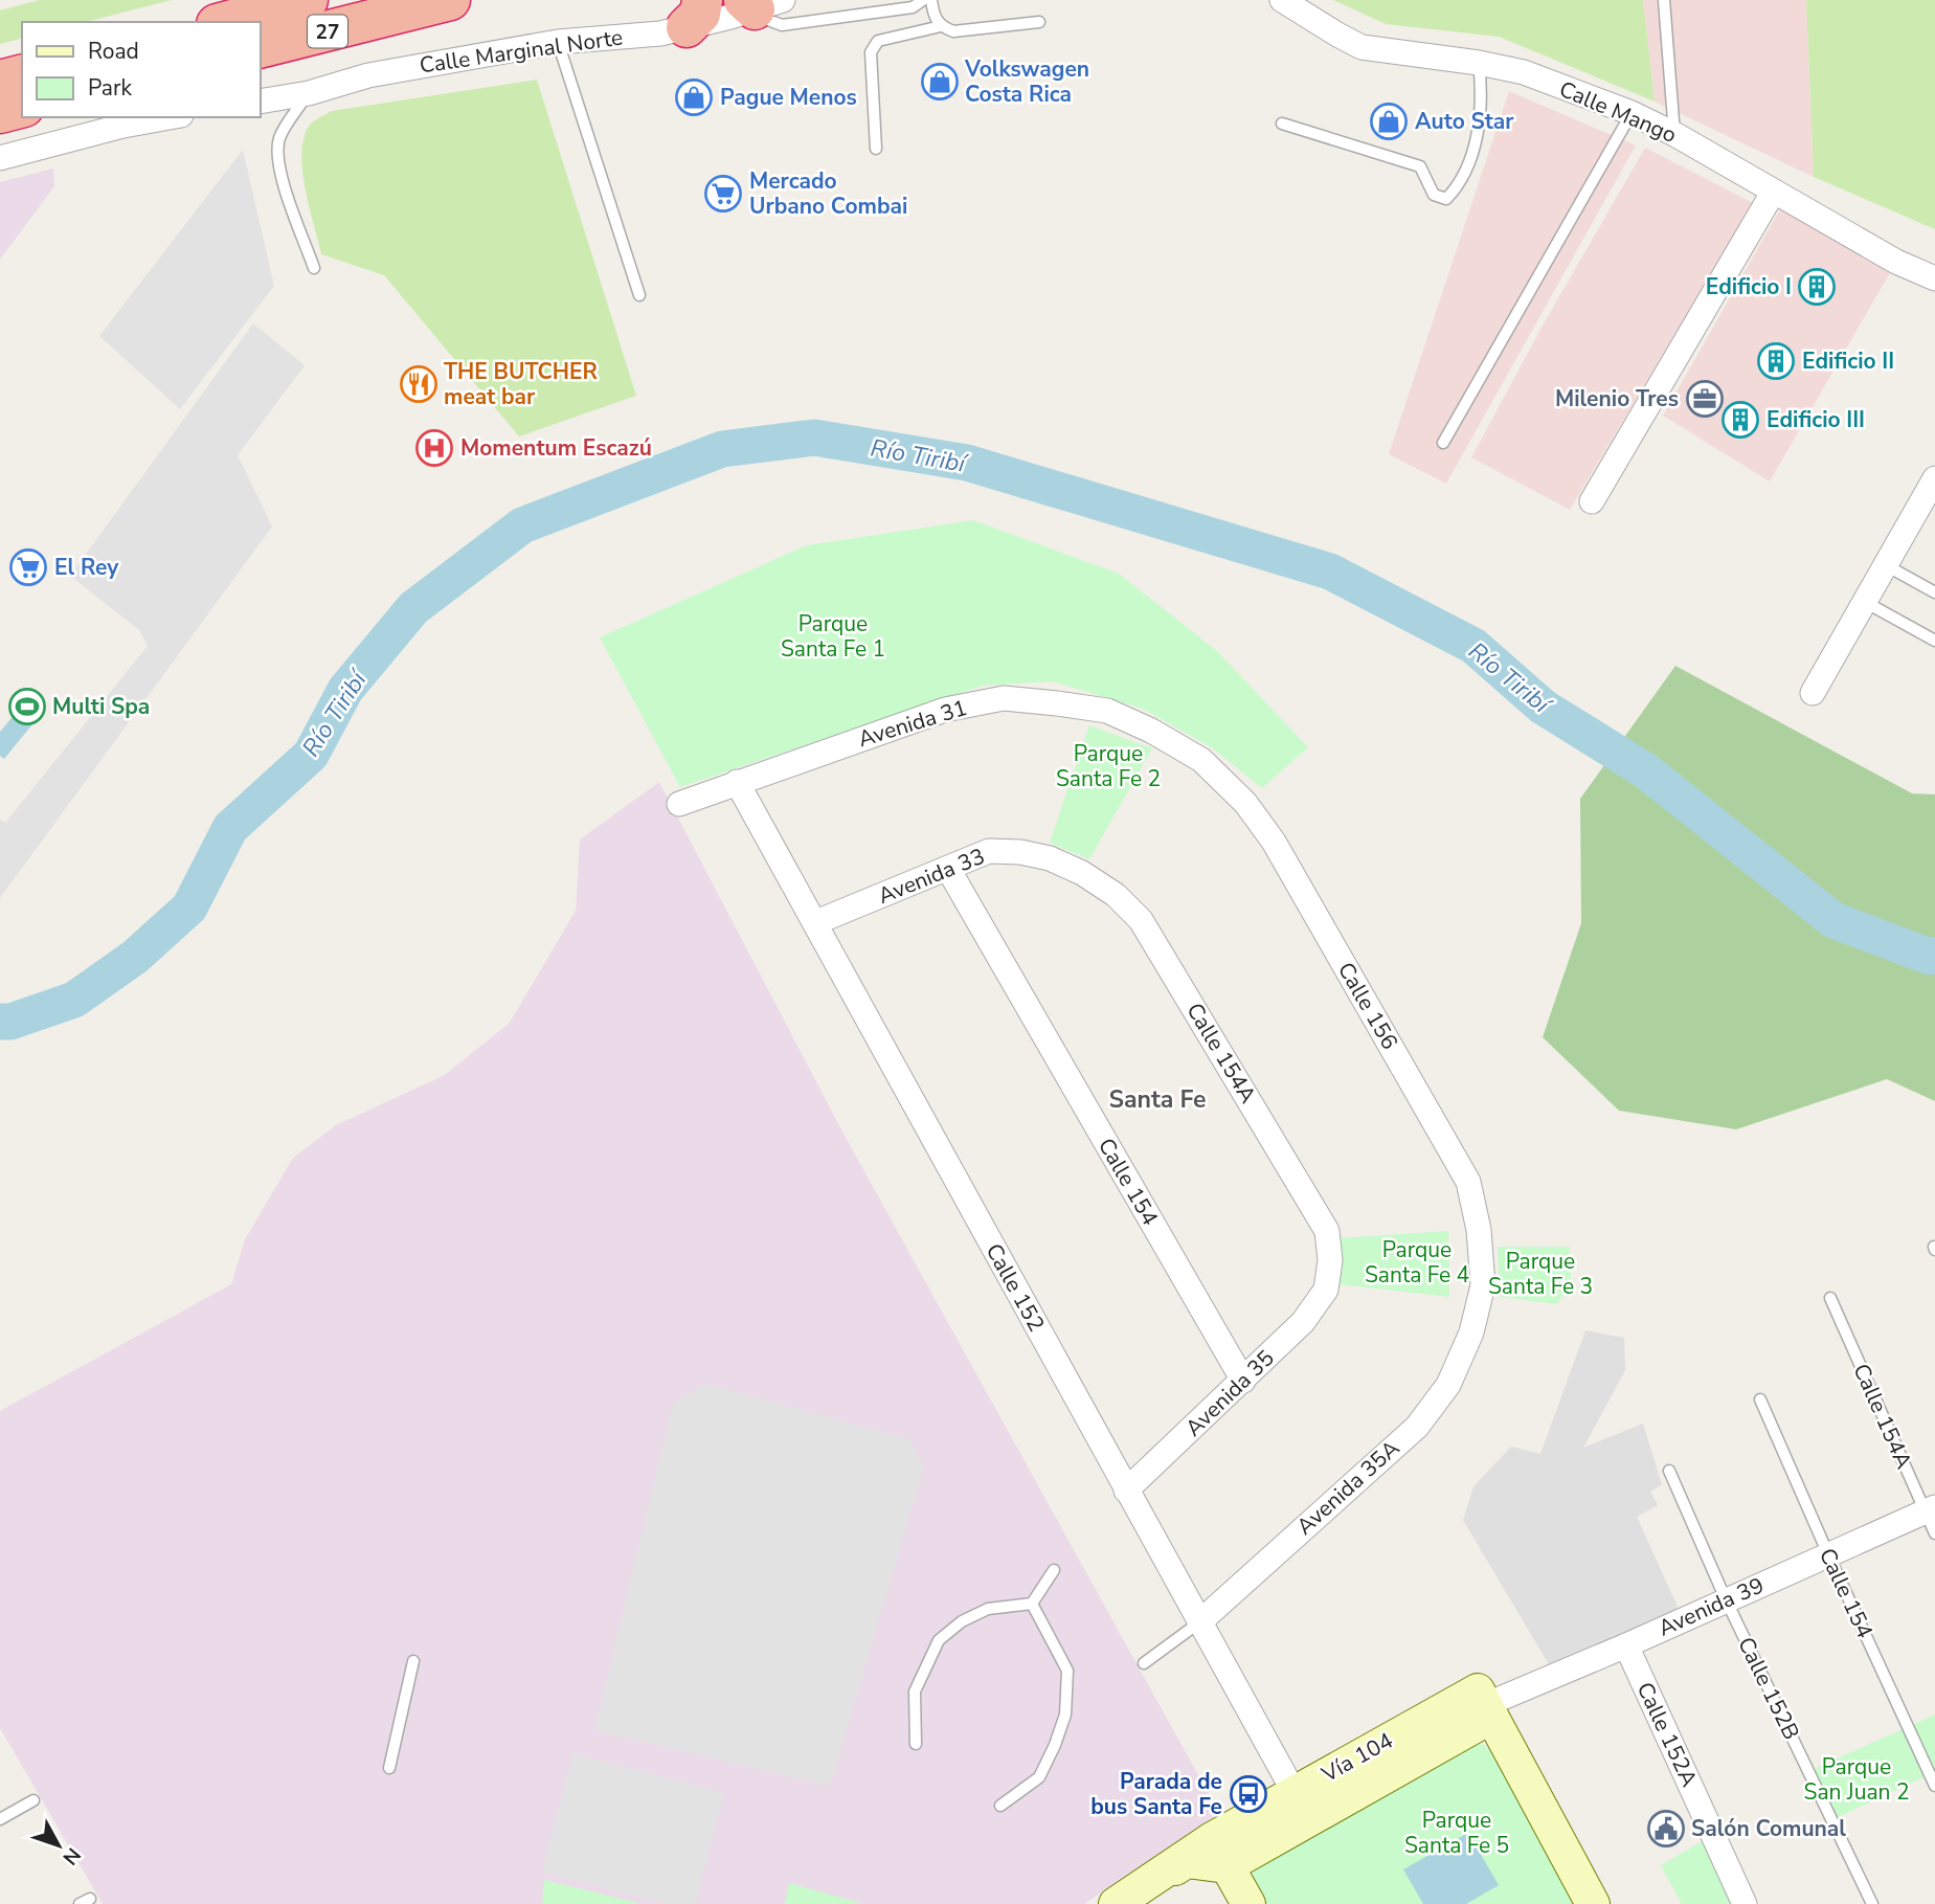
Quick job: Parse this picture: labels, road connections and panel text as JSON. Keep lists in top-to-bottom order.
{
  "streets": {
    "highway": ["27"],
    "main road": ["Vía 104"],
    "street": [
      "Calle Marginal Norte",
      "Calle Mango",
      "Avenida 31",
      "Avenida 33",
      "Calle 156",
      "Calle 154A",
      "Calle 154",
      "Calle 152",
      "Avenida 35",
      "Avenida 35A",
      "Avenida 39",
      "Calle 152A"
    ],
    "lane": ["Calle 152B"]
  },
  "crossings": [
    ["Avenida 31", "Calle 156"],
    ["Avenida 31", "Calle 152"],
    ["Avenida 33", "Calle 154A"],
    ["Avenida 33", "Calle 154"],
    ["Avenida 33", "Calle 152"],
    ["Calle 156", "Avenida 35A"],
    ["Calle 154A", "Avenida 35"],
    ["Calle 154A", "Avenida 39"],
    ["Calle 154", "Avenida 35"],
    ["Calle 154", "Avenida 39"],
    ["Calle 152", "Avenida 35"],
    ["Calle 152", "Avenida 35A"],
    ["Calle 152", "Vía 104"],
    ["Avenida 39", "Calle 152B"],
    ["Avenida 39", "Calle 152A"],
    ["Avenida 39", "Vía 104"]
  ],
  "districts": ["Santa Fe"],
  "water": ["Río Tiribí"],
  "parks": [
    "Parque Santa Fe 1",
    "Parque Santa Fe 2",
    "Parque Santa Fe 4",
    "Parque Santa Fe 3",
    "Parque San Juan 2",
    "Parque Santa Fe 5"
  ],
  "places": {
    "shop": ["Volkswagen Costa Rica", "Pague Menos", "Auto Star"],
    "supermarket": ["Mercado Urbano Combai", "El Rey"],
    "building": ["Edificio I", "Edificio II", "Edificio III"],
    "restaurant": ["THE BUTCHER meat bar"],
    "office": ["Milenio Tres"],
    "hospital": ["Momentum Escazú"],
    "sports": ["Multi Spa"],
    "bus stop": ["Parada de bus Santa Fe"],
    "public building": ["Salón Comunal"]
  },
  "legend": ["Road", "Park"],
  "north": "bottom right"
}
